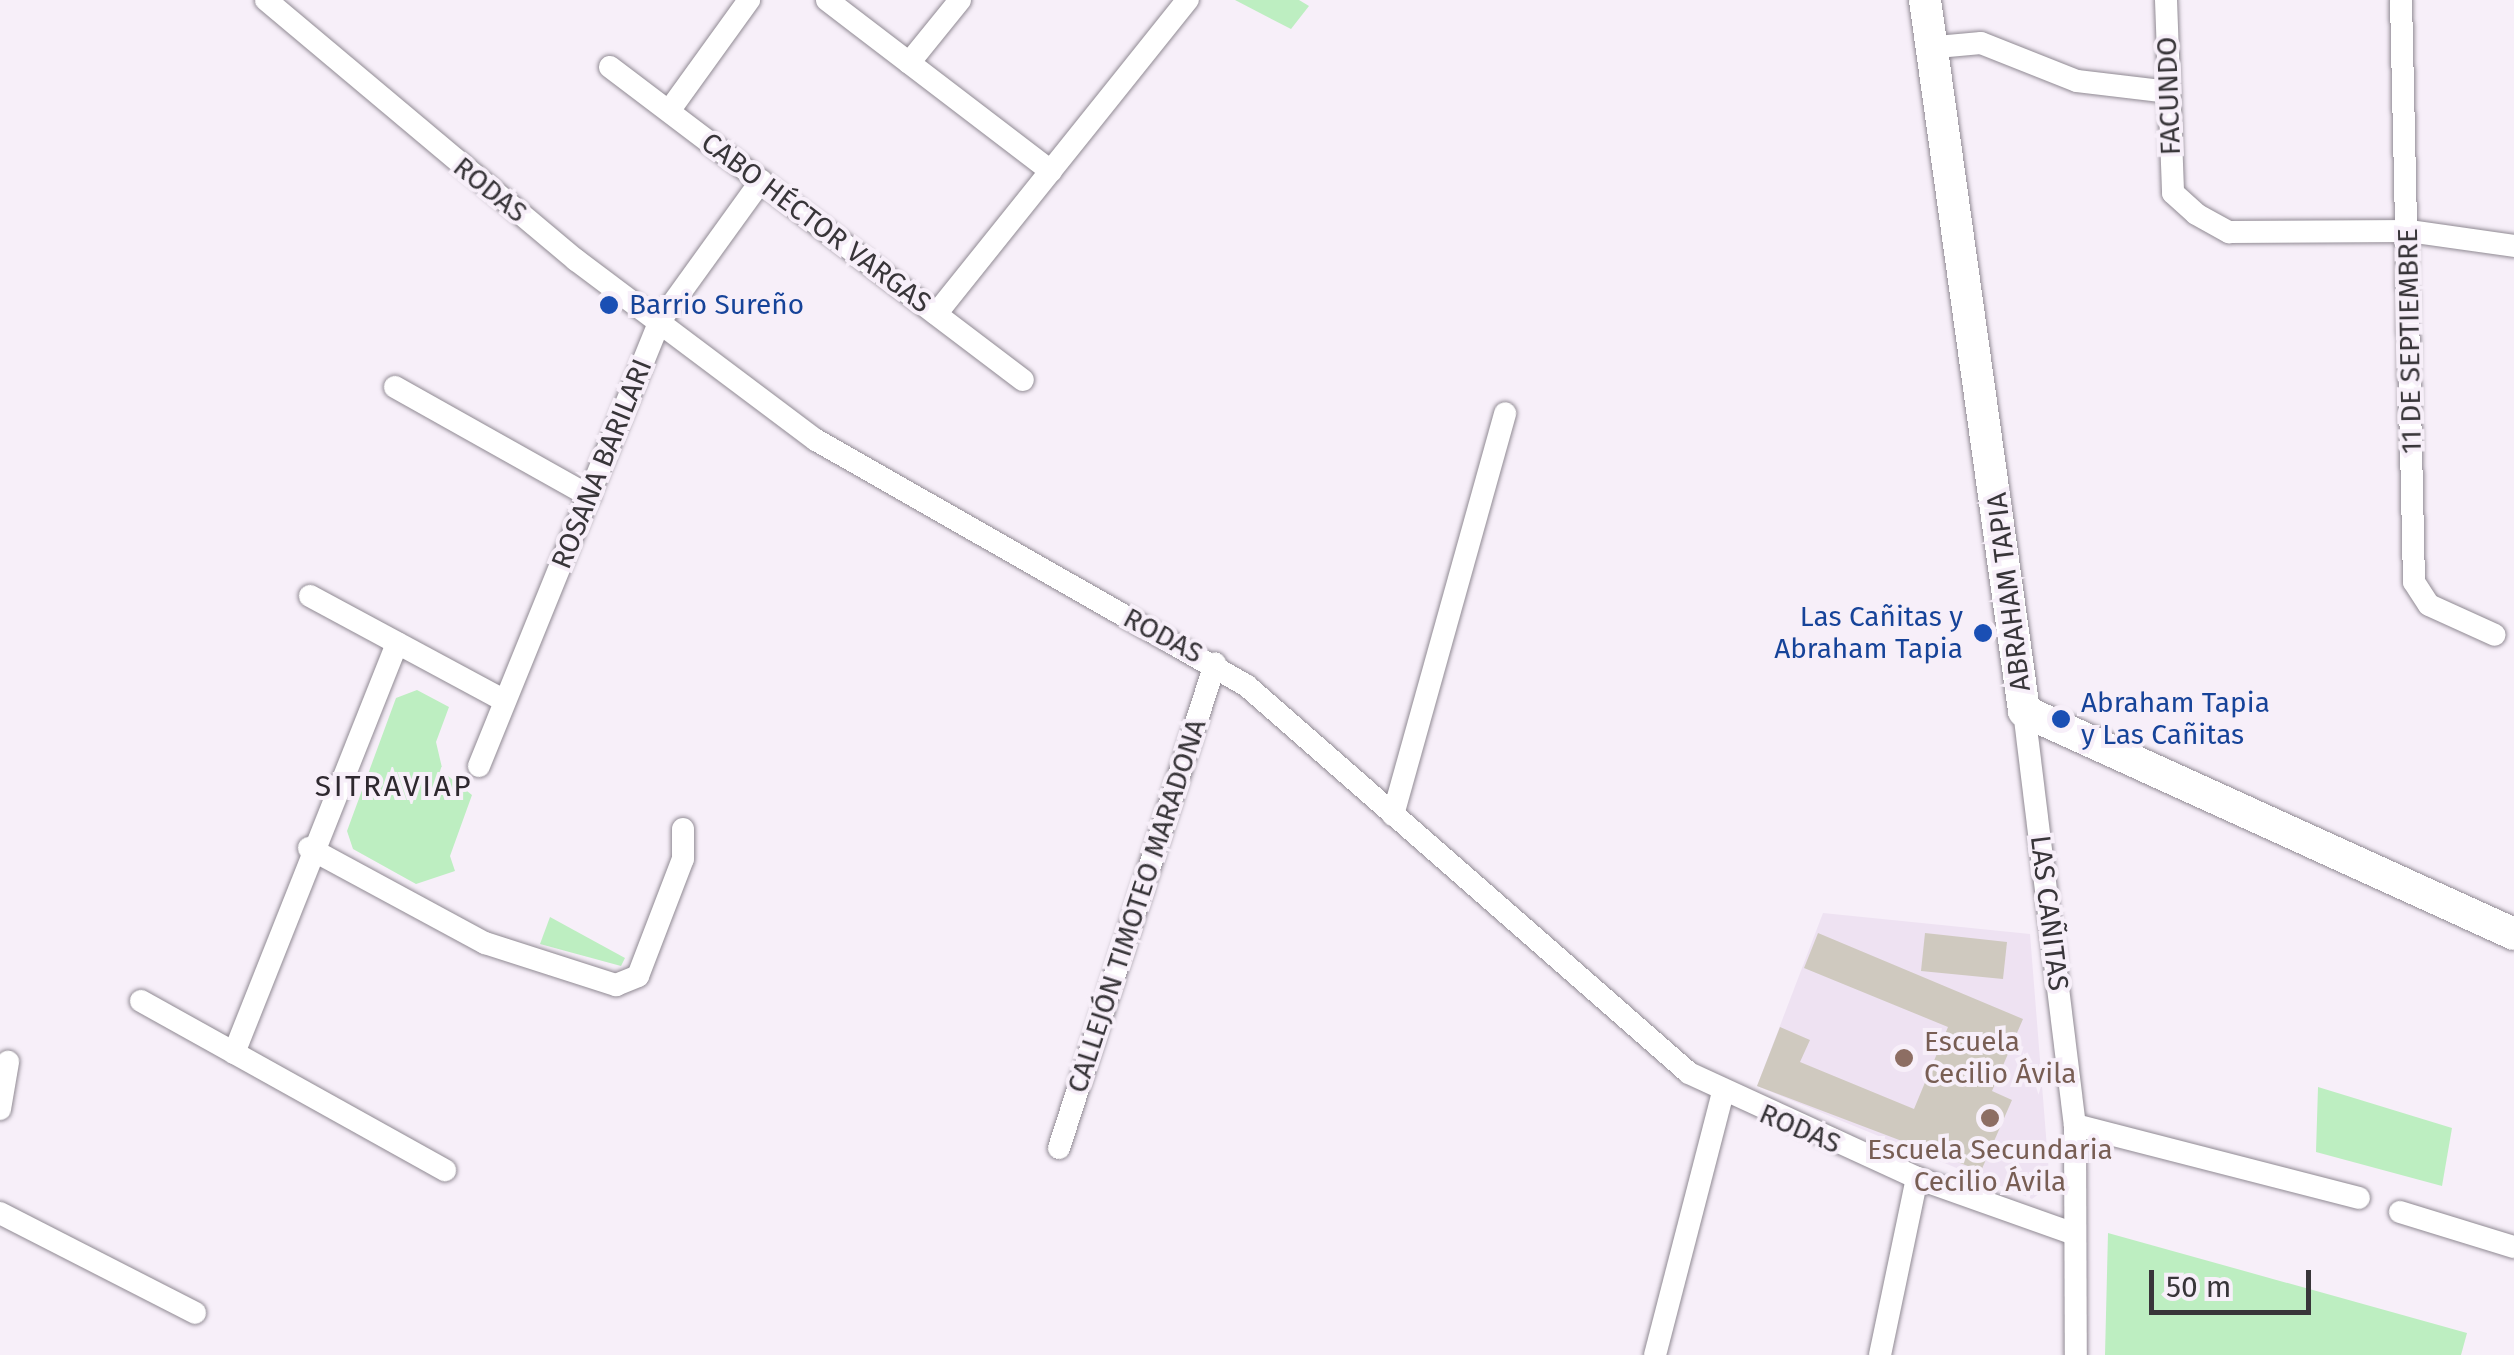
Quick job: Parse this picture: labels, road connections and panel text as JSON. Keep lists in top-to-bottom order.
{
  "streets": {
    "street": [
      "FACUNDO",
      "RODAS",
      "CABO HÉCTOR VARGAS",
      "11 DE SEPTIEMBRE",
      "ROSANA BARILARI",
      "ABRAHAM TAPIA",
      "CALLEJÓN TIMOTEO MARADONA",
      "LAS CAÑITAS"
    ]
  },
  "crossings": [
    ["FACUNDO", "11 DE SEPTIEMBRE"],
    ["RODAS", "ROSANA BARILARI"],
    ["RODAS", "CALLEJÓN TIMOTEO MARADONA"],
    ["RODAS", "LAS CAÑITAS"],
    ["CABO HÉCTOR VARGAS", "ROSANA BARILARI"],
    ["ABRAHAM TAPIA", "LAS CAÑITAS"]
  ],
  "districts": ["SITRAVIAP"],
  "places": [
    "Barrio Sureño",
    "Las Cañitas y Abraham Tapia",
    "Abraham Tapia y Las Cañitas",
    "Escuela Cecilio Ávila",
    "Escuela Secundaria Cecilio Ávila"
  ],
  "scale_bar": "50 m"
}
